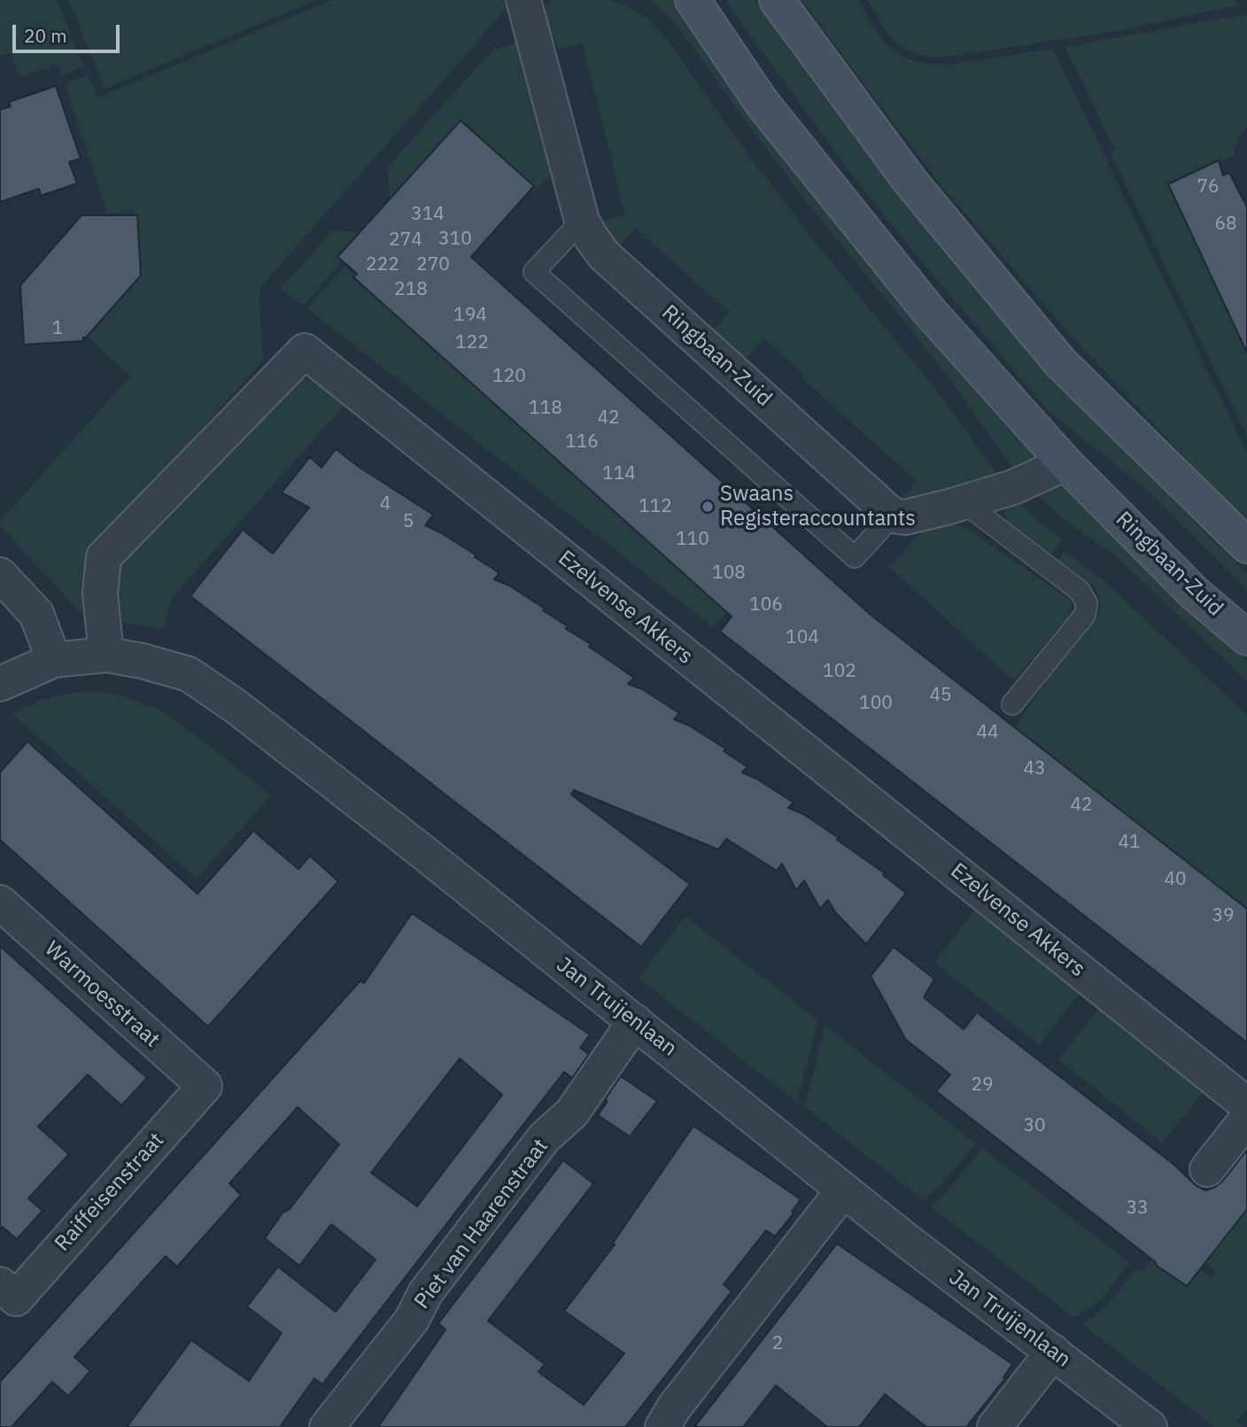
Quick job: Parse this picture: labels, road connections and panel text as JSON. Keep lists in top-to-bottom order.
{
  "streets": {
    "main road": ["Ringbaan-Zuid"],
    "street": [
      "Ezelvense Akkers",
      "Warmoesstraat",
      "Jan Truijenlaan",
      "Raiffeisenstraat",
      "Piet van Haarenstraat"
    ]
  },
  "crossings": [
    ["Ezelvense Akkers", "Jan Truijenlaan"],
    ["Warmoesstraat", "Raiffeisenstraat"],
    ["Jan Truijenlaan", "Piet van Haarenstraat"]
  ],
  "places": ["Swaans Registeraccountants"],
  "house_numbers": [
    "76",
    "314",
    "68",
    "310",
    "274",
    "222",
    "270",
    "218",
    "194",
    "1",
    "122",
    "120",
    "118",
    "42",
    "116",
    "114",
    "4",
    "112",
    "5",
    "110",
    "108",
    "106",
    "104",
    "102",
    "45",
    "100",
    "44",
    "43",
    "42",
    "41",
    "40",
    "39",
    "29",
    "30",
    "33",
    "2"
  ],
  "scale_bar": "20 m"
}
